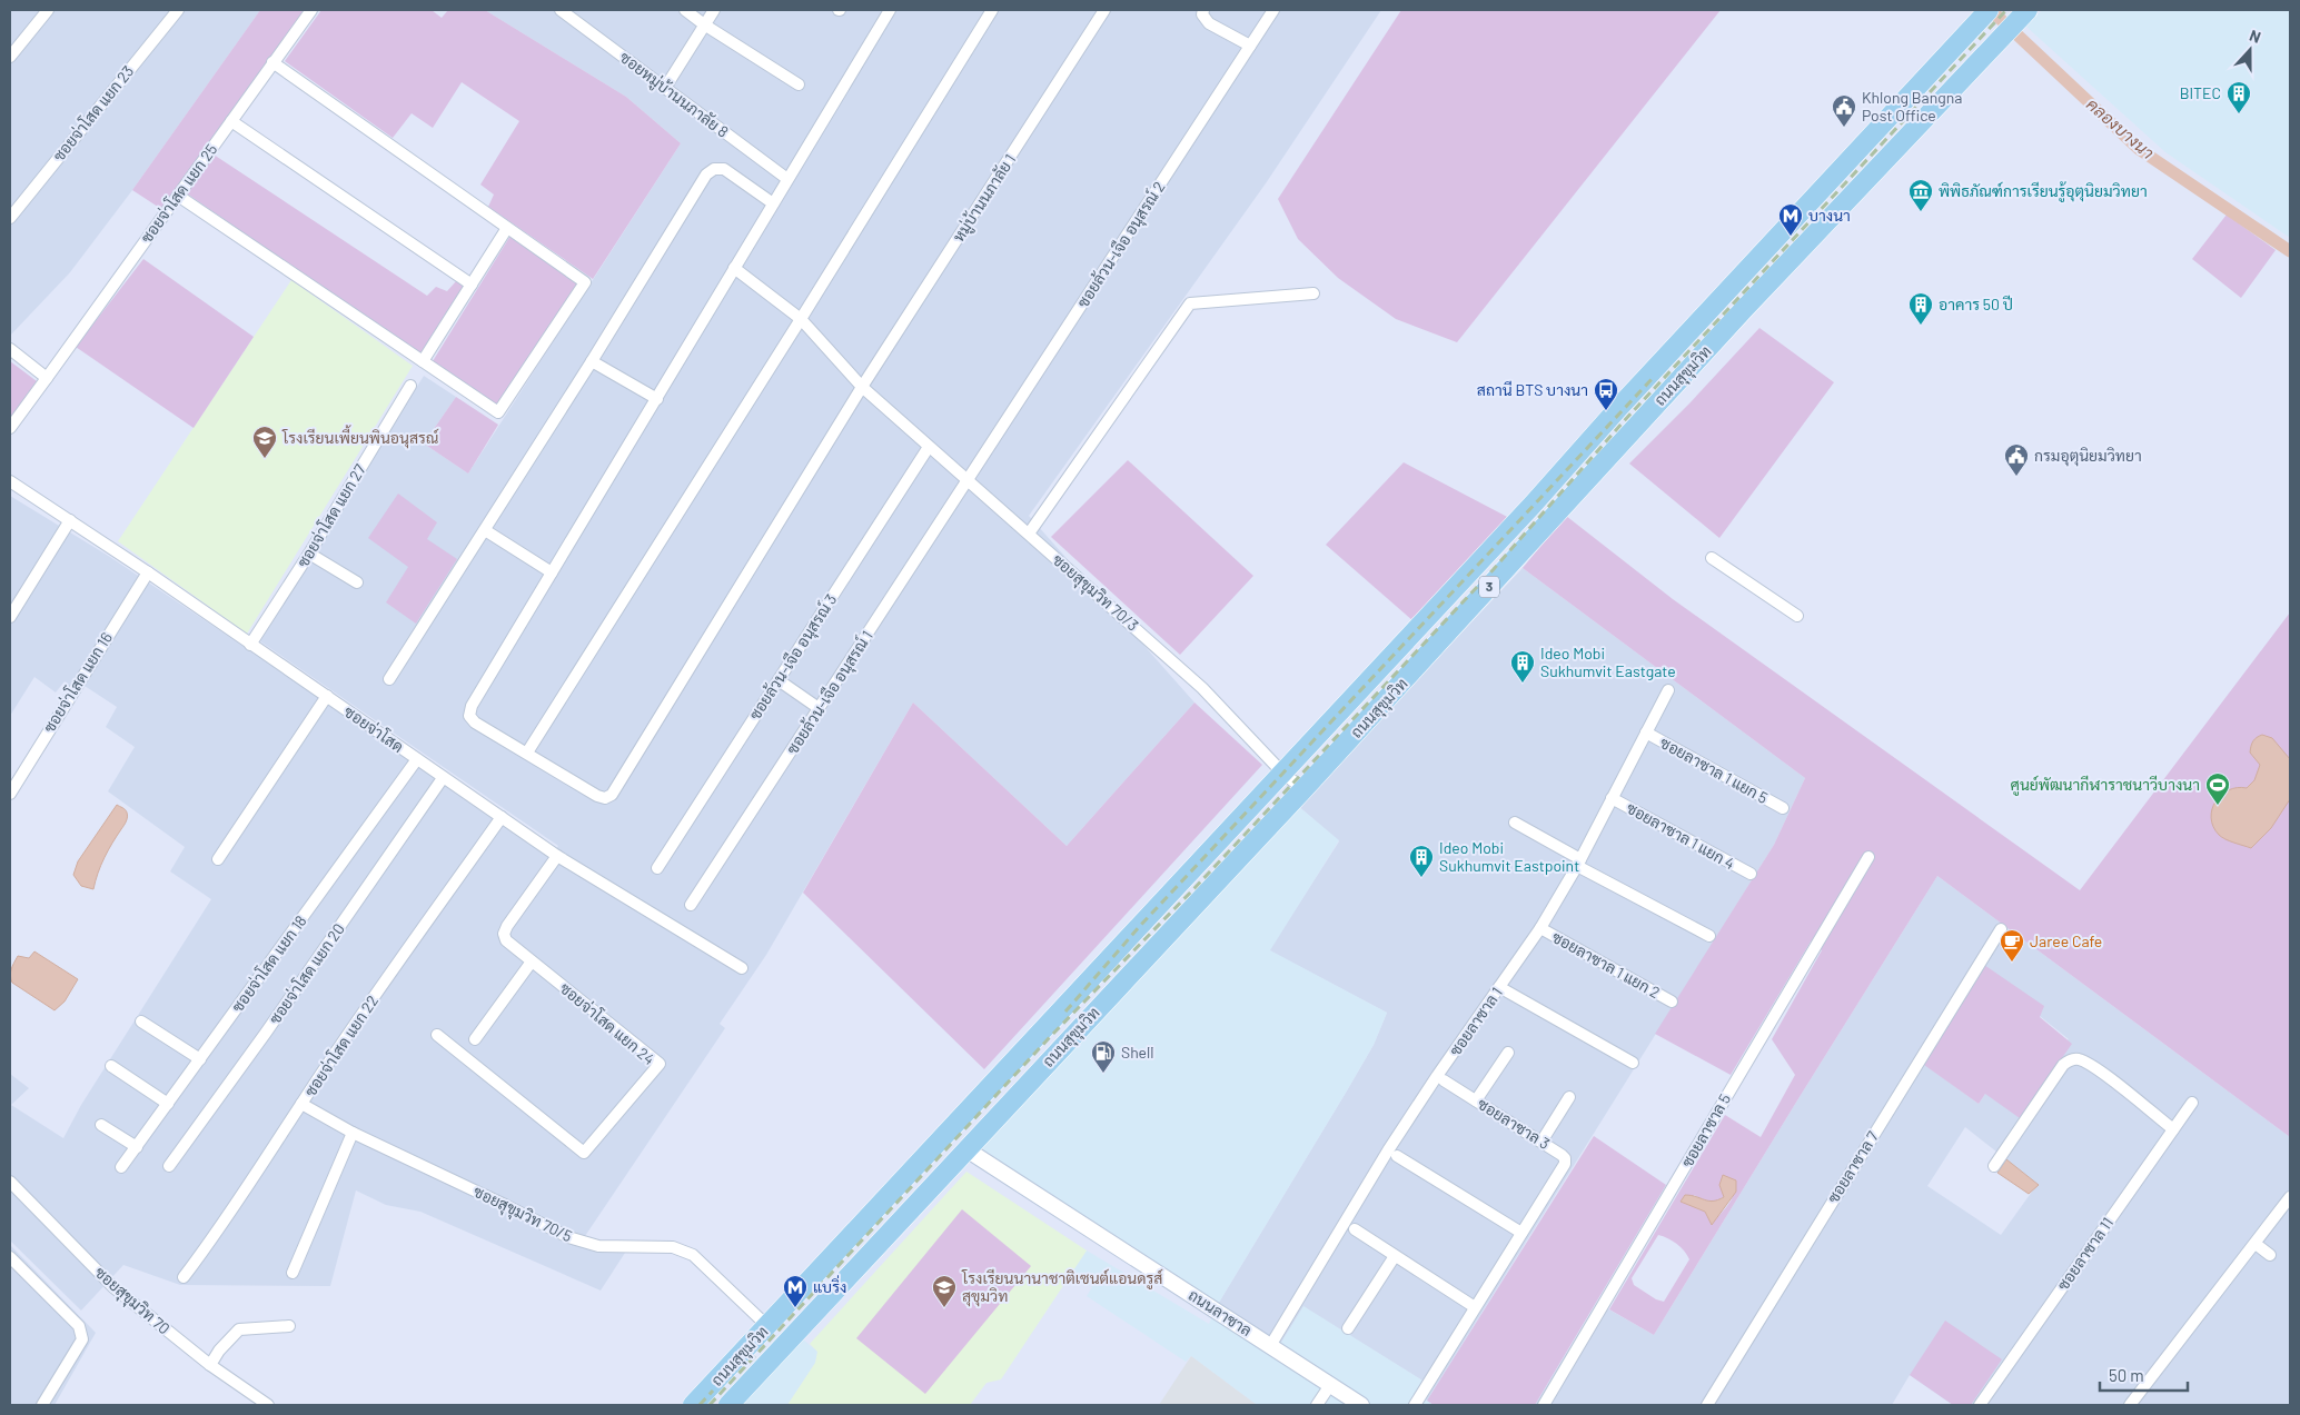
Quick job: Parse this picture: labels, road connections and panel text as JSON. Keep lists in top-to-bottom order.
{
  "streets": {
    "highway": ["ถนนสุขุมวิท", "3"],
    "street": [
      "ซอยหมู่บ้านนภาลัย 8",
      "ซอยจ่าโสด แยก 23",
      "ซอยจ่าโสด แยก 25",
      "หมู่บ้านนภาลัย 1",
      "ซอยล้วน-เจือ อนุสรณ์ 2",
      "ซอยจ่าโสด แยก 27",
      "ซอยสุขุมวิท 70/3",
      "ซอยล้วน-เจือ อนุสรณ์ 3",
      "ซอยจ่าโสด แยก 16",
      "ซอยล้วน-เจือ อนุสรณ์ 1",
      "ซอยจ่าโสด",
      "ซอยลาซาล 1 แยก 5",
      "ซอยลาซาล 1 แยก 4",
      "ซอยจ่าโสด แยก 18",
      "ซอยลาซาล 1 แยก 2",
      "ซอยจ่าโสด แยก 20",
      "ซอยลาซาล 1",
      "ซอยจ่าโสด แยก 24",
      "ซอยจ่าโสด แยก 22",
      "ซอยลาซาล 3",
      "ซอยลาซาล 5",
      "ซอยลาซาล 7",
      "ซอยสุขุมวิท 70/5",
      "ซอยลาซาล 11",
      "ซอยสุขุมวิท 70",
      "ถนนลาซาล"
    ]
  },
  "crossings": [
    ["หมู่บ้านนภาลัย 1", "ซอยสุขุมวิท 70/3"],
    ["ซอยล้วน-เจือ อนุสรณ์ 2", "ซอยสุขุมวิท 70/3"],
    ["ซอยล้วน-เจือ อนุสรณ์ 2", "ซอยล้วน-เจือ อนุสรณ์ 1"],
    ["ถนนสุขุมวิท", "ซอยสุขุมวิท 70/3"],
    ["ถนนสุขุมวิท", "ซอยสุขุมวิท 70/5"],
    ["ถนนสุขุมวิท", "ถนนลาซาล"],
    ["ซอยจ่าโสด แยก 27", "ซอยจ่าโสด"],
    ["ซอยสุขุมวิท 70/3", "ซอยล้วน-เจือ อนุสรณ์ 3"],
    ["ซอยสุขุมวิท 70/3", "ซอยล้วน-เจือ อนุสรณ์ 1"],
    ["ซอยจ่าโสด แยก 16", "ซอยจ่าโสด"],
    ["ซอยจ่าโสด", "ซอยจ่าโสด แยก 18"],
    ["ซอยจ่าโสด", "ซอยจ่าโสด แยก 20"],
    ["ซอยจ่าโสด", "ซอยจ่าโสด แยก 24"],
    ["ซอยจ่าโสด", "ซอยจ่าโสด แยก 22"],
    ["ซอยลาซาล 1 แยก 5", "ซอยลาซาล 1"],
    ["ซอยลาซาล 1 แยก 4", "ซอยลาซาล 1"],
    ["ซอยลาซาล 1 แยก 2", "ซอยลาซาล 1"],
    ["ซอยลาซาล 1", "ถนนลาซาล"],
    ["ซอยจ่าโสด แยก 22", "ซอยสุขุมวิท 70/5"]
  ],
  "water": ["คลองบางนา"],
  "places": {
    "building": [
      "BITEC",
      "อาคาร 50 ปี",
      "Ideo Mobi Sukhumvit Eastgate",
      "Ideo Mobi Sukhumvit Eastpoint"
    ],
    "public building": ["Khlong Bangna Post Office", "กรมอุตุนิยมวิทยา"],
    "museum": ["พิพิธภัณฑ์การเรียนรู้อุตุนิยมวิทยา"],
    "metro station": ["บางนา", "แบริ่ง"],
    "bus stop": ["สถานี BTS บางนา"],
    "school or university": ["โรงเรียนเพี้ยนพินอนุสรณ์", "โรงเรียนนานาชาติเซนต์แอนดรูส์ สุขุมวิท"],
    "sports": ["ศูนย์พัฒนากีฬาราชนาวีบางนา"],
    "cafe": ["Jaree Cafe"],
    "fuel station": ["Shell"]
  },
  "scale_bar": "50 m",
  "north": "top"
}
